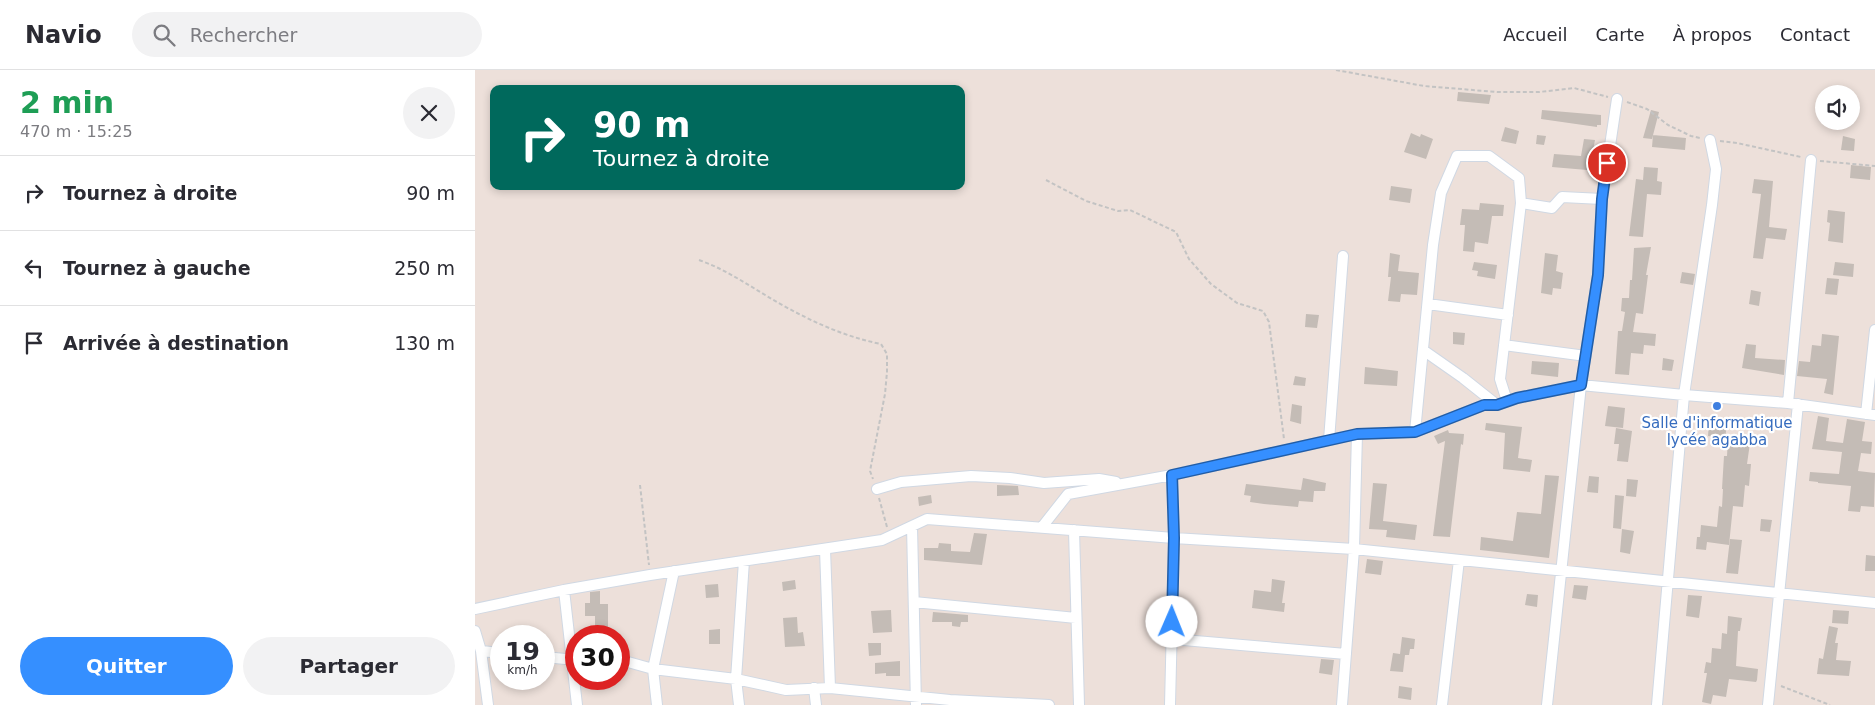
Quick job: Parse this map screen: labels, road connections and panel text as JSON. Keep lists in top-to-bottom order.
{
  "places": ["Salle d'informatique lycée agabba"],
  "page": {
    "header": "Navio",
    "search": "Rechercher",
    "nav": [
      "Accueil",
      "Carte",
      "À propos",
      "Contact"
    ],
    "heading": ["2 min", "470 m · 15:25"],
    "turn": ["90 m", "Tournez à droite"],
    "list": [
      {
        "name": "Tournez à droite",
        "value": "90 m"
      },
      {
        "name": "Tournez à gauche",
        "value": "250 m"
      },
      {
        "name": "Arrivée à destination",
        "value": "130 m"
      }
    ],
    "speed": "19 km/h",
    "limit": "30",
    "buttons": ["Quitter", "Partager"]
  }
}
